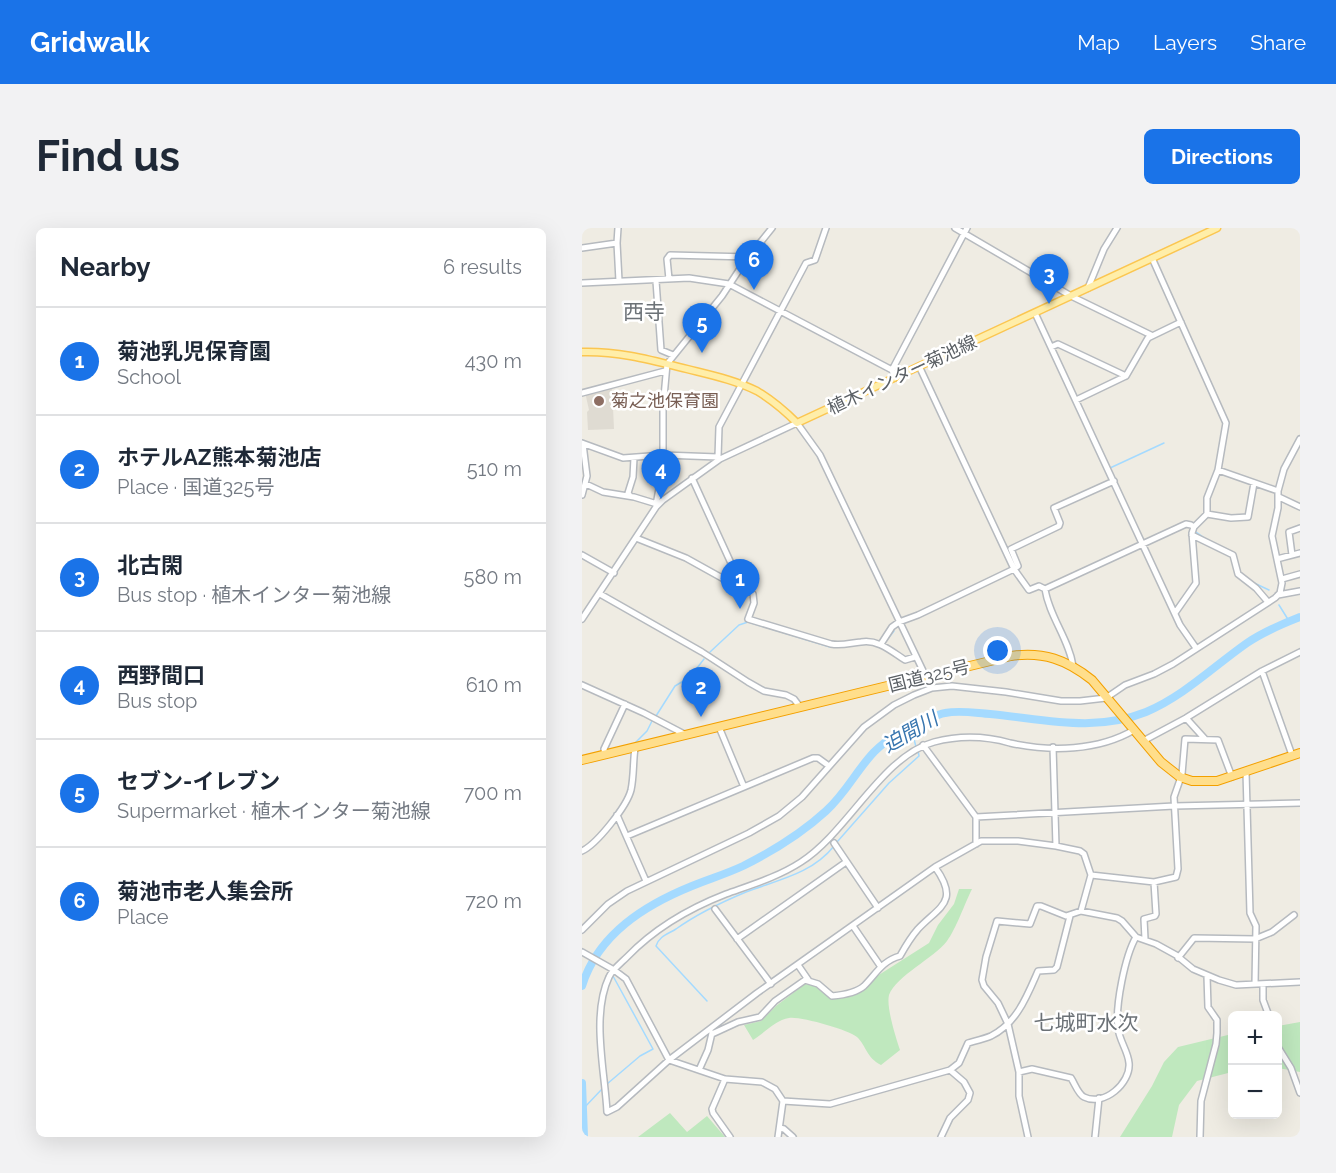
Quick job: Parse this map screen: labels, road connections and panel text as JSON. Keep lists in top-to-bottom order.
{
  "streets": {
    "highway": ["国道325号"],
    "main road": ["植木インター菊池線"]
  },
  "districts": ["西寺", "七城町水次"],
  "water": ["迫間川"],
  "places": ["菊之池保育園"],
  "page": {
    "header": "Gridwalk",
    "nav": ["Map", "Layers", "Share"],
    "buttons": "Directions",
    "title": "Find us",
    "heading": ["Nearby", "6 results"],
    "pins": [
      "6",
      "3",
      "5",
      "4",
      "1",
      "2"
    ],
    "list": [
      {
        "mark": "1",
        "name": "菊池乳児保育園",
        "note": "School",
        "value": "430 m"
      },
      {
        "mark": "2",
        "name": "ホテルAZ熊本菊池店",
        "note": "Place · 国道325号",
        "value": "510 m"
      },
      {
        "mark": "3",
        "name": "北古閑",
        "note": "Bus stop · 植木インター菊池線",
        "value": "580 m"
      },
      {
        "mark": "4",
        "name": "西野間口",
        "note": "Bus stop",
        "value": "610 m"
      },
      {
        "mark": "5",
        "name": "セブン-イレブン",
        "note": "Supermarket · 植木インター菊池線",
        "value": "700 m"
      },
      {
        "mark": "6",
        "name": "菊池市老人集会所",
        "note": "Place",
        "value": "720 m"
      }
    ],
    "map_buttons": ["+", "−"]
  }
}
